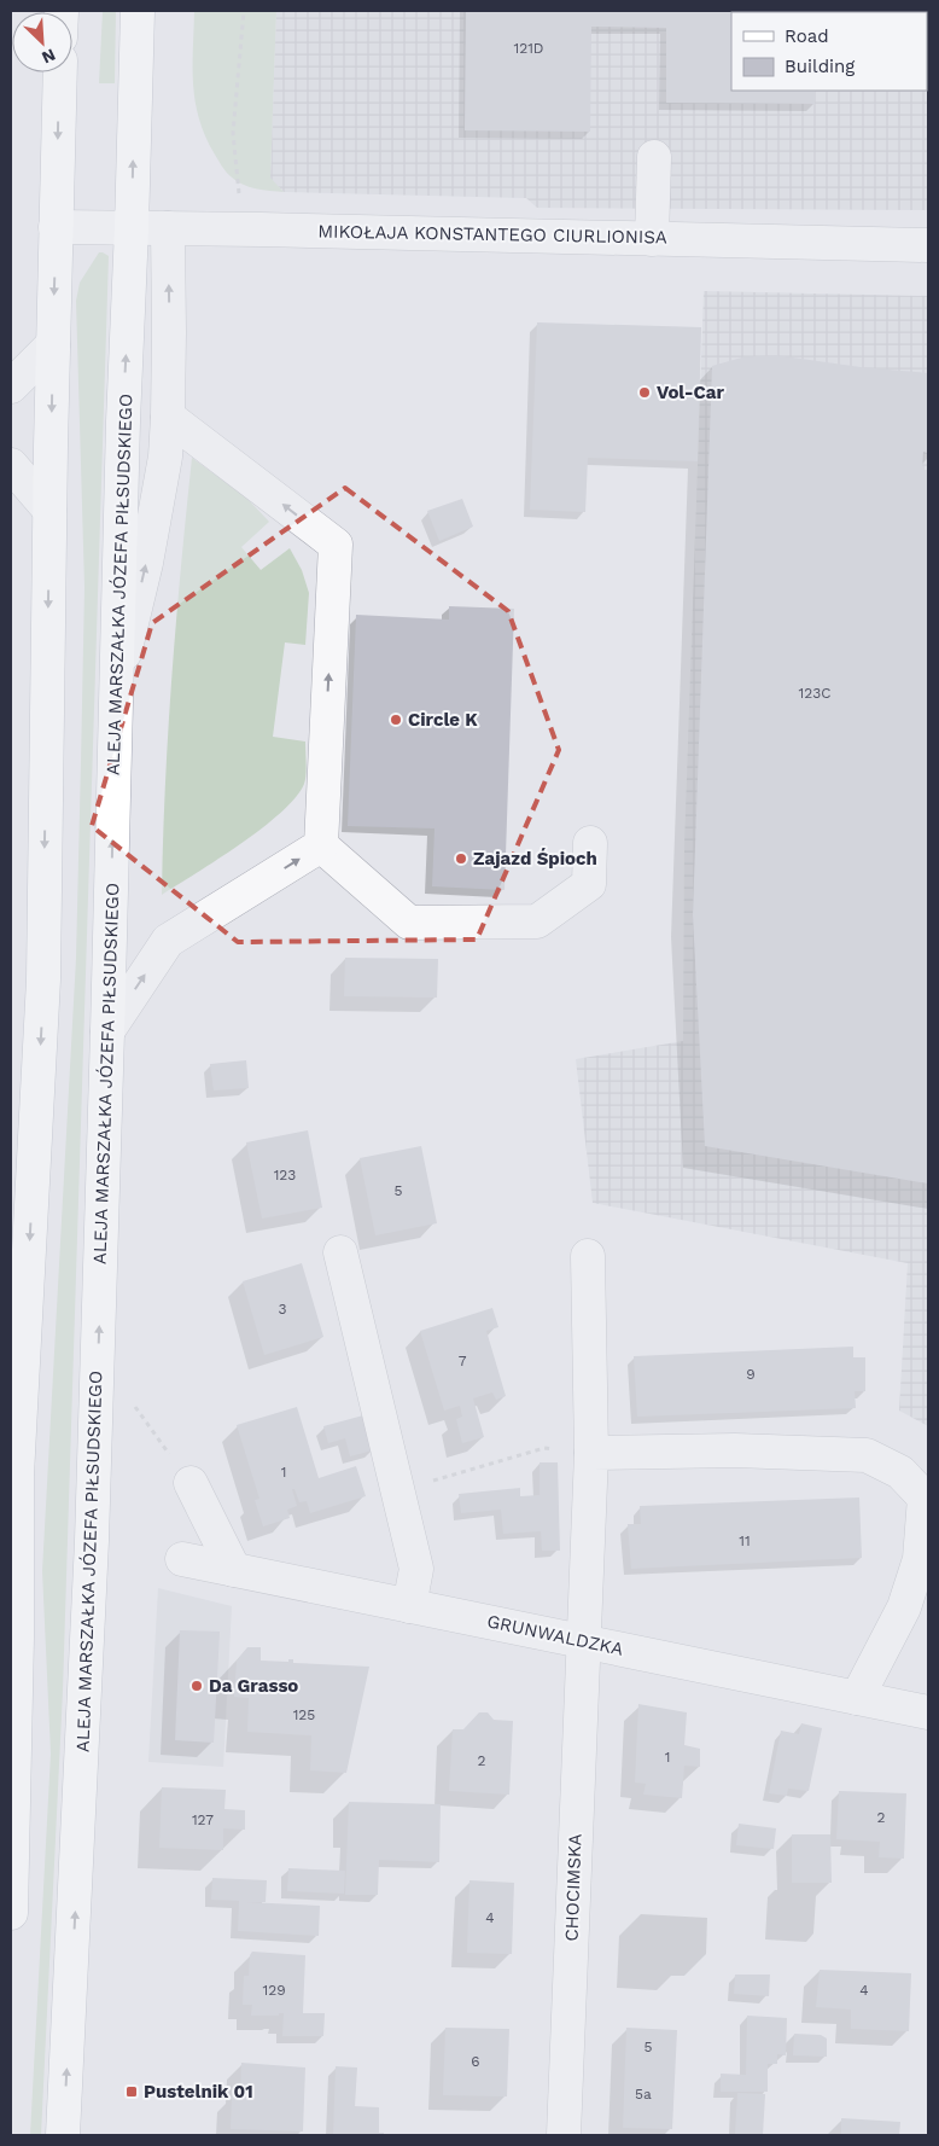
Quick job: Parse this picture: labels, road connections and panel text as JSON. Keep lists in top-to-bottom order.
{
  "streets": {
    "main road": ["ALEJA MARSZAŁKA JÓZEFA PIŁSUDSKIEGO"],
    "street": ["MIKOŁAJA KONSTANTEGO CIURLIONISA", "GRUNWALDZKA", "CHOCIMSKA"]
  },
  "crossings": [
    ["MIKOŁAJA KONSTANTEGO CIURLIONISA", "ALEJA MARSZAŁKA JÓZEFA PIŁSUDSKIEGO"],
    ["GRUNWALDZKA", "CHOCIMSKA"]
  ],
  "places": {
    "other": [
      "Vol-Car",
      "Circle K",
      "Zajazd Śpioch",
      "Da Grasso"
    ],
    "transit": ["Pustelnik 01"]
  },
  "house_numbers": [
    "121D",
    "123C",
    "123",
    "5",
    "3",
    "7",
    "9",
    "1",
    "11",
    "125",
    "1",
    "2",
    "2",
    "127",
    "4",
    "129",
    "4",
    "5",
    "6",
    "5a"
  ],
  "legend": ["Road", "Building"],
  "north": "bottom right"
}
